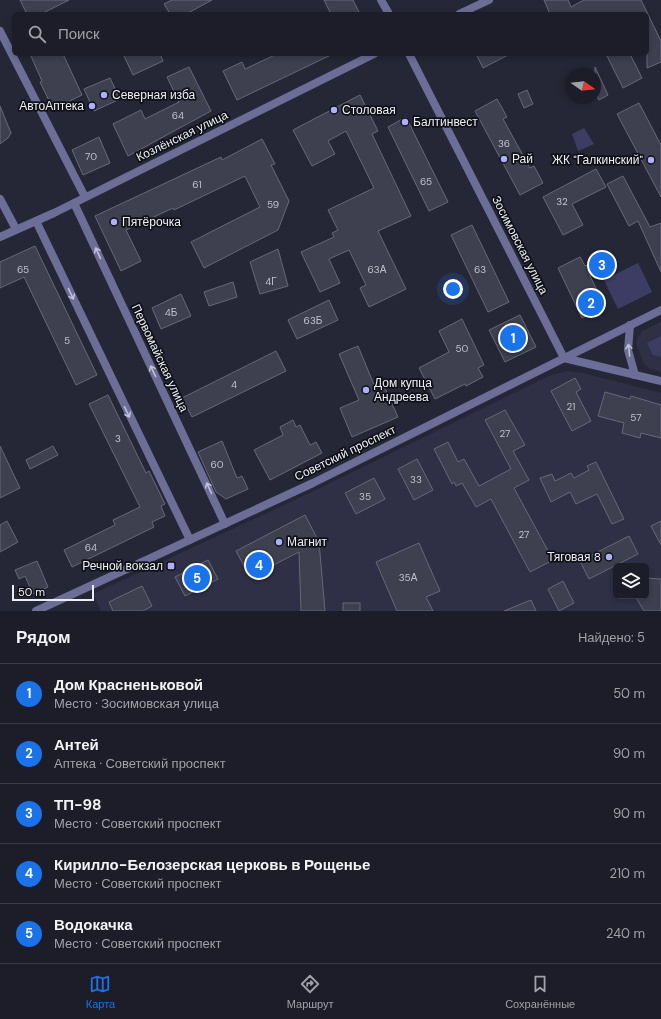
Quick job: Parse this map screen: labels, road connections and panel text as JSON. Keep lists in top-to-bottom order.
{
  "streets": {
    "street": [
      "Козлёнская улица",
      "Зосимовская улица",
      "Первомайская улица",
      "Советский проспект"
    ]
  },
  "crossings": [
    ["Козлёнская улица", "Первомайская улица"],
    ["Зосимовская улица", "Советский проспект"],
    ["Первомайская улица", "Советский проспект"]
  ],
  "places": {
    "other": [
      "Северная изба",
      "АвтоАптека",
      "Столовая",
      "Балтинвест",
      "Рай",
      "ЖК \"Галкинский\"",
      "Пятёрочка",
      "Дом купца Андреева",
      "Магнит",
      "Тяговая 8"
    ],
    "transit": ["Речной вокзал"]
  },
  "house_numbers": [
    "64",
    "36",
    "70",
    "65",
    "61",
    "32",
    "59",
    "65",
    "63А",
    "63",
    "4Г",
    "4Б",
    "63Б",
    "5",
    "50",
    "4",
    "21",
    "57",
    "27",
    "3",
    "60",
    "33",
    "35",
    "27",
    "64",
    "35А"
  ],
  "scale_bar": "50 m",
  "north": "right",
  "page": {
    "search": "Поиск",
    "pins": [
      "3",
      "2",
      "1",
      "4",
      "5"
    ],
    "scale": "50 m",
    "heading": ["Рядом", "Найдено: 5"],
    "list": [
      {
        "mark": "1",
        "name": "Дом Красненьковой",
        "note": "Место · Зосимовская улица",
        "value": "50 m"
      },
      {
        "mark": "2",
        "name": "Антей",
        "note": "Аптека · Советский проспект",
        "value": "90 m"
      },
      {
        "mark": "3",
        "name": "ТП-98",
        "note": "Место · Советский проспект",
        "value": "90 m"
      },
      {
        "mark": "4",
        "name": "Кирилло-Белозерская церковь в Рощенье",
        "note": "Место · Советский проспект",
        "value": "210 m"
      },
      {
        "mark": "5",
        "name": "Водокачка",
        "note": "Место · Советский проспект",
        "value": "240 m"
      }
    ],
    "nav": ["Карта", "Маршрут", "Сохранённые"]
  }
}
